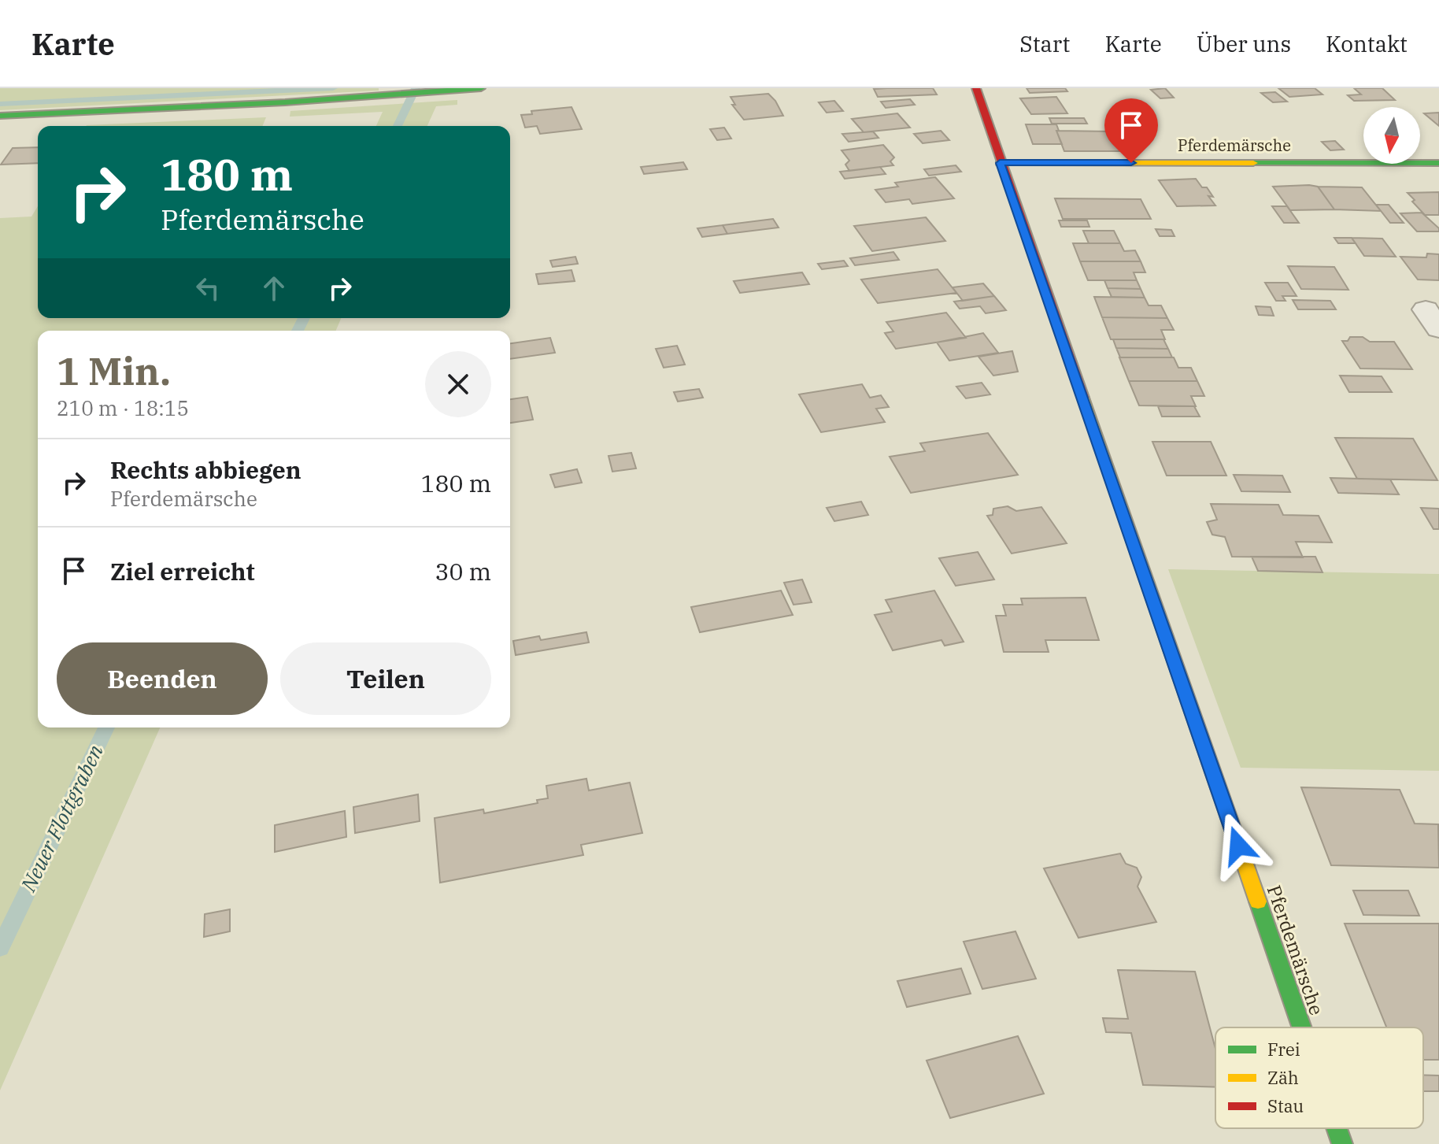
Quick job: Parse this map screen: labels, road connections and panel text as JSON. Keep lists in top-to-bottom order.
{
  "streets": {
    "street": ["Pferdemärsche"]
  },
  "water": ["Neuer Flottgraben"],
  "legend": ["Frei", "Zäh", "Stau"],
  "north": "bottom",
  "page": {
    "header": "Karte",
    "nav": [
      "Start",
      "Karte",
      "Über uns",
      "Kontakt"
    ],
    "turn": ["180 m", "Pferdemärsche"],
    "heading": ["1 Min.", "210 m · 18:15"],
    "list": [
      {
        "name": "Rechts abbiegen",
        "note": "Pferdemärsche",
        "value": "180 m"
      },
      {
        "name": "Ziel erreicht",
        "value": "30 m"
      }
    ],
    "buttons": ["Beenden", "Teilen"]
  }
}
